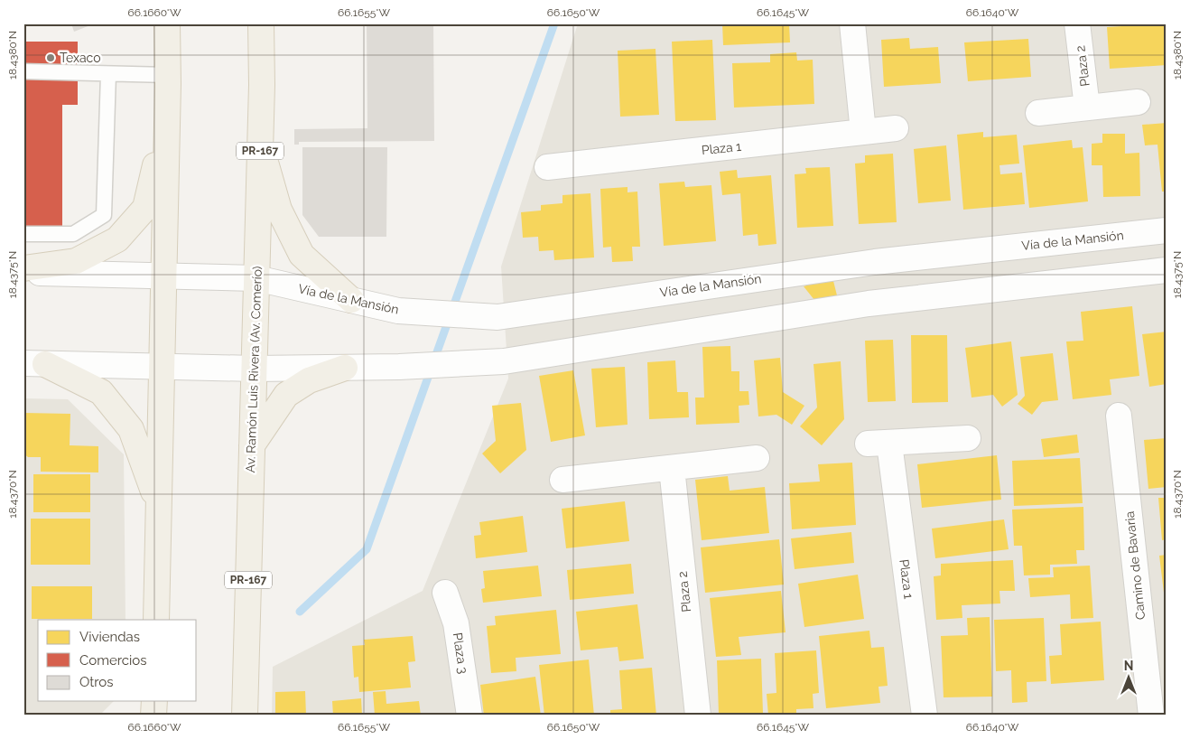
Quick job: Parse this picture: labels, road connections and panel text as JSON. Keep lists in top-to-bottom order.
{
  "streets": {
    "main road": ["PR-167", "Av. Ramón Luis Rivera (Av. Comerío)"],
    "street": [
      "Plaza 2",
      "Plaza 1",
      "Vía de la Mansión",
      "Camino de Bavaria",
      "Plaza 3"
    ]
  },
  "crossings": [
    ["Vía de la Mansión", "Av. Ramón Luis Rivera (Av. Comerío)"]
  ],
  "places": ["Texaco"],
  "legend": ["Viviendas", "Comercios", "Otros"],
  "north": "top",
  "coordinates": [
    "66.1660°W",
    "66.1655°W",
    "66.1650°W",
    "66.1645°W",
    "66.1640°W",
    "18.4380°N",
    "18.4375°N",
    "18.4370°N"
  ]
}
